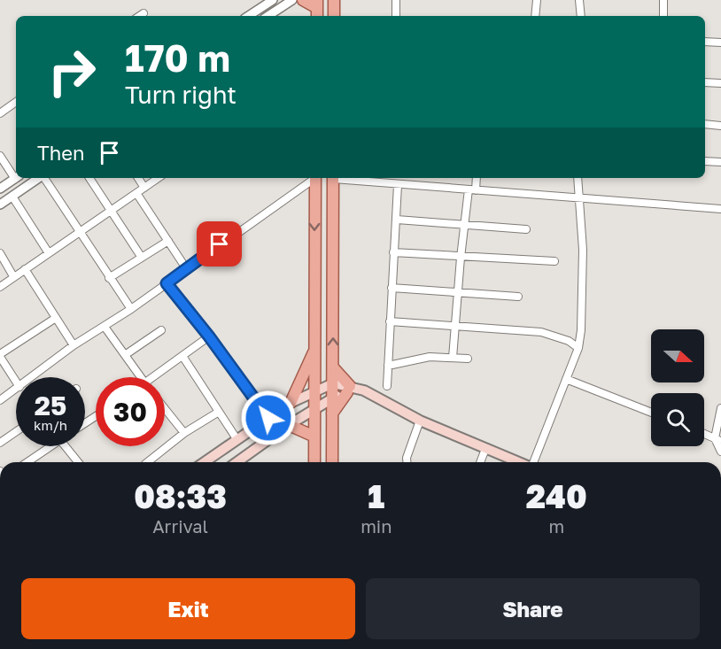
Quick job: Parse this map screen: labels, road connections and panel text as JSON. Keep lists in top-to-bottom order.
{
  "north": "right",
  "page": {
    "turn": ["170 m", "Turn right"],
    "then": "Then",
    "speed": "25 km/h",
    "limit": "30",
    "eta": [
      "08:33",
      "Arrival",
      "1",
      "min",
      "240",
      "m"
    ],
    "buttons": ["Exit", "Share"]
  }
}
